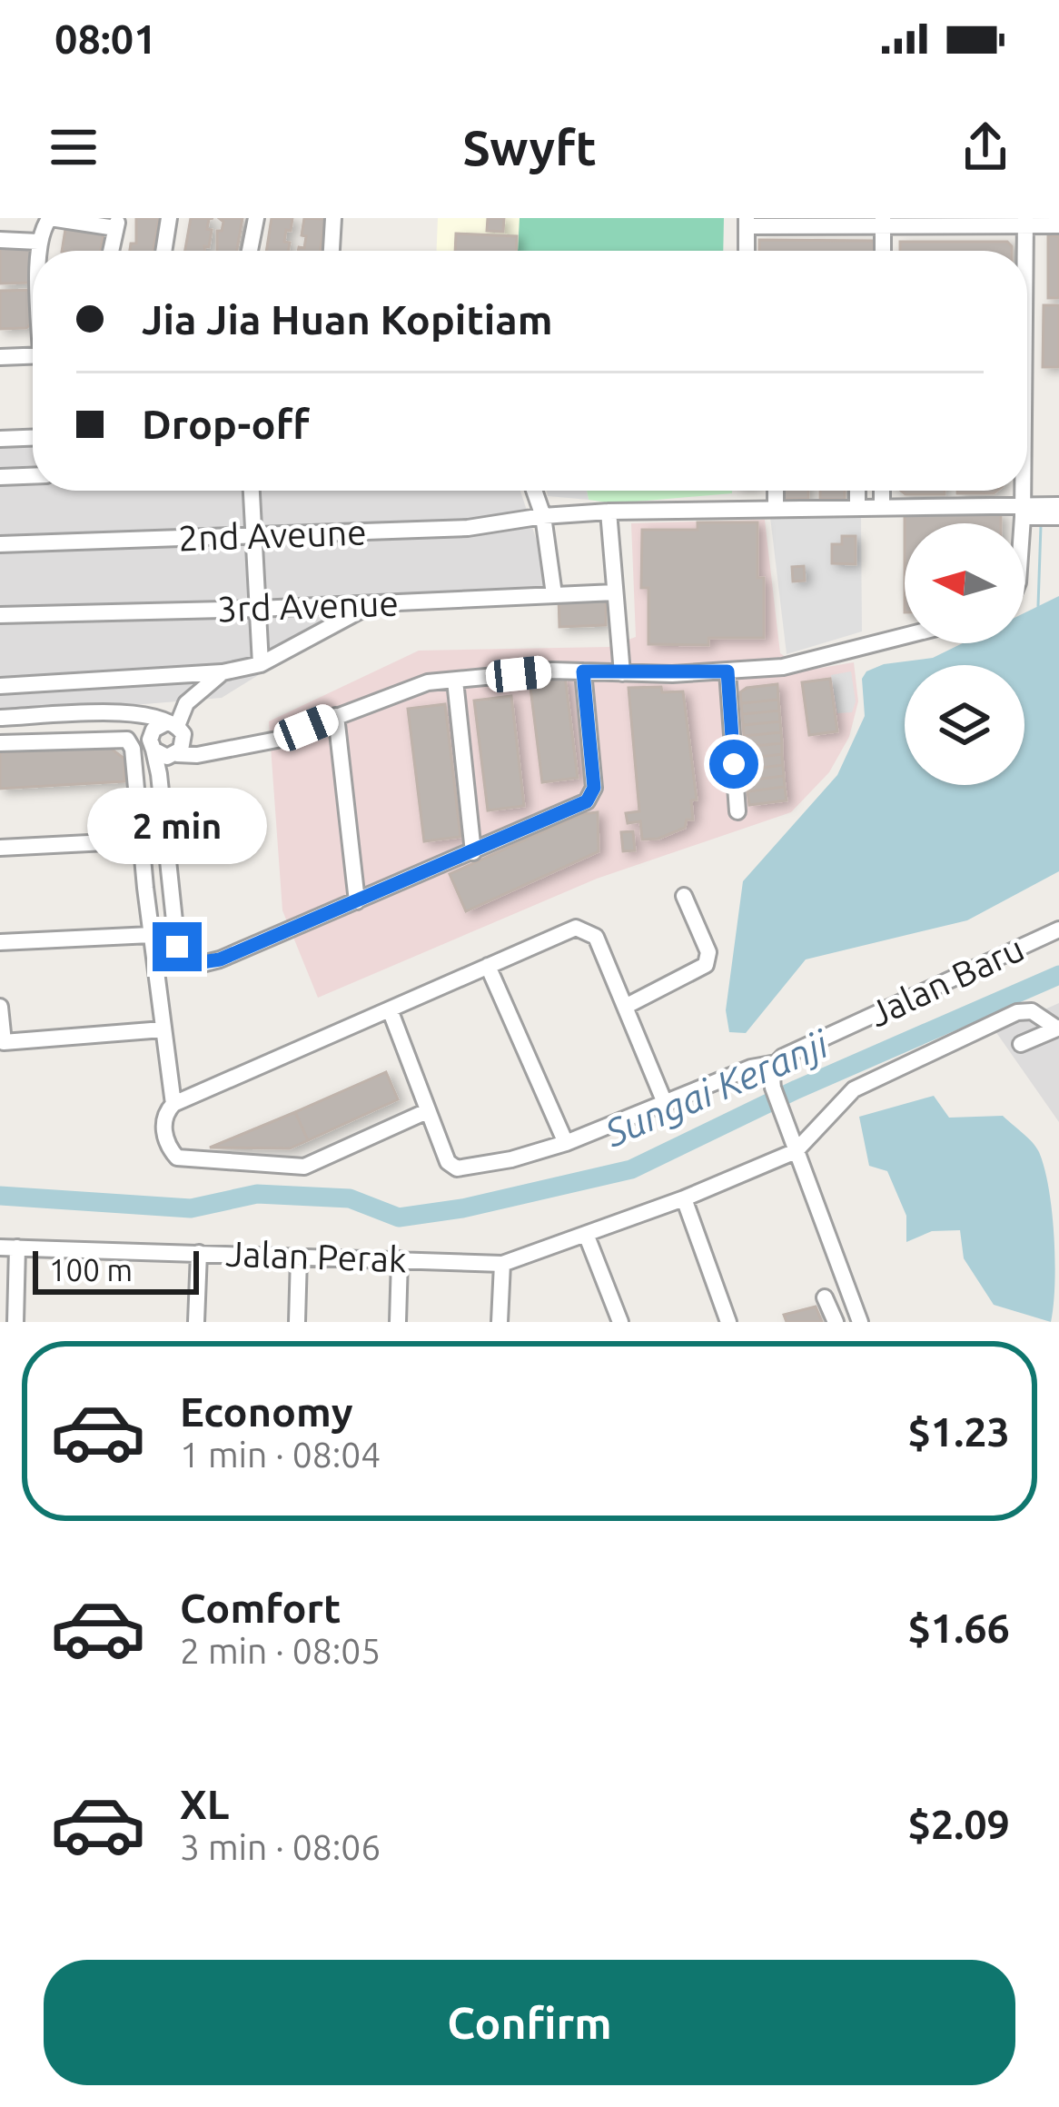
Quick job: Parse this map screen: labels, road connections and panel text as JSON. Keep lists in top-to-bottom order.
{
  "streets": {
    "street": [
      "2nd Aveune",
      "3rd Avenue",
      "Jalan Baru",
      "Jalan Perak"
    ]
  },
  "water": ["Sungai Keranji"],
  "scale_bar": "100 m",
  "north": "left",
  "page": {
    "status": "08:01",
    "header": "Swyft",
    "banner": ["Jia Jia Huan Kopitiam", "Drop-off"],
    "bubble": "2 min",
    "scale": "100 m",
    "list": [
      {
        "name": "Economy",
        "note": "1 min · 08:04",
        "value": "$1.23"
      },
      {
        "name": "Comfort",
        "note": "2 min · 08:05",
        "value": "$1.66"
      },
      {
        "name": "XL",
        "note": "3 min · 08:06",
        "value": "$2.09"
      }
    ],
    "buttons": "Confirm"
  }
}
